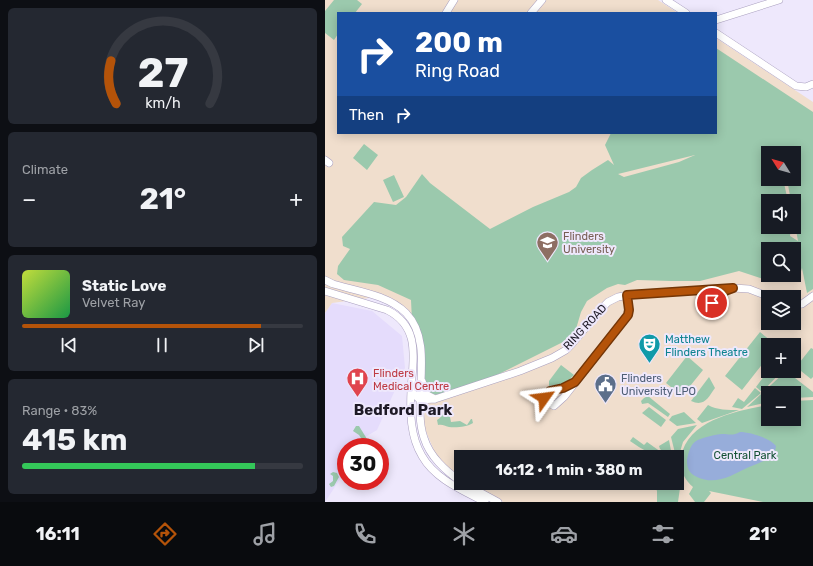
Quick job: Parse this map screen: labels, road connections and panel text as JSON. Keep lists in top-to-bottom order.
{
  "streets": {
    "street": ["RING ROAD"]
  },
  "districts": ["Bedford Park"],
  "parks": ["Central Park"],
  "places": {
    "school or university": ["Flinders University"],
    "theatre": ["Matthew Flinders Theatre"],
    "hospital": ["Flinders Medical Centre"],
    "public building": ["Flinders University LPO"]
  },
  "north": "top left",
  "page": {
    "turn": ["200 m", "Ring Road"],
    "then": "Then",
    "tile": [
      "Climate",
      ["Range · 83%", "415 km"]
    ],
    "map_buttons": ["+", "−"],
    "heat": ["−", "21°", "+"],
    "song": ["Static Love", "Velvet Ray"],
    "limit": "30",
    "trip": "16:12 · 1 min · 380 m",
    "tabs": ["16:11", "21°"],
    "gauge": ["27", "km/h"]
  }
}
